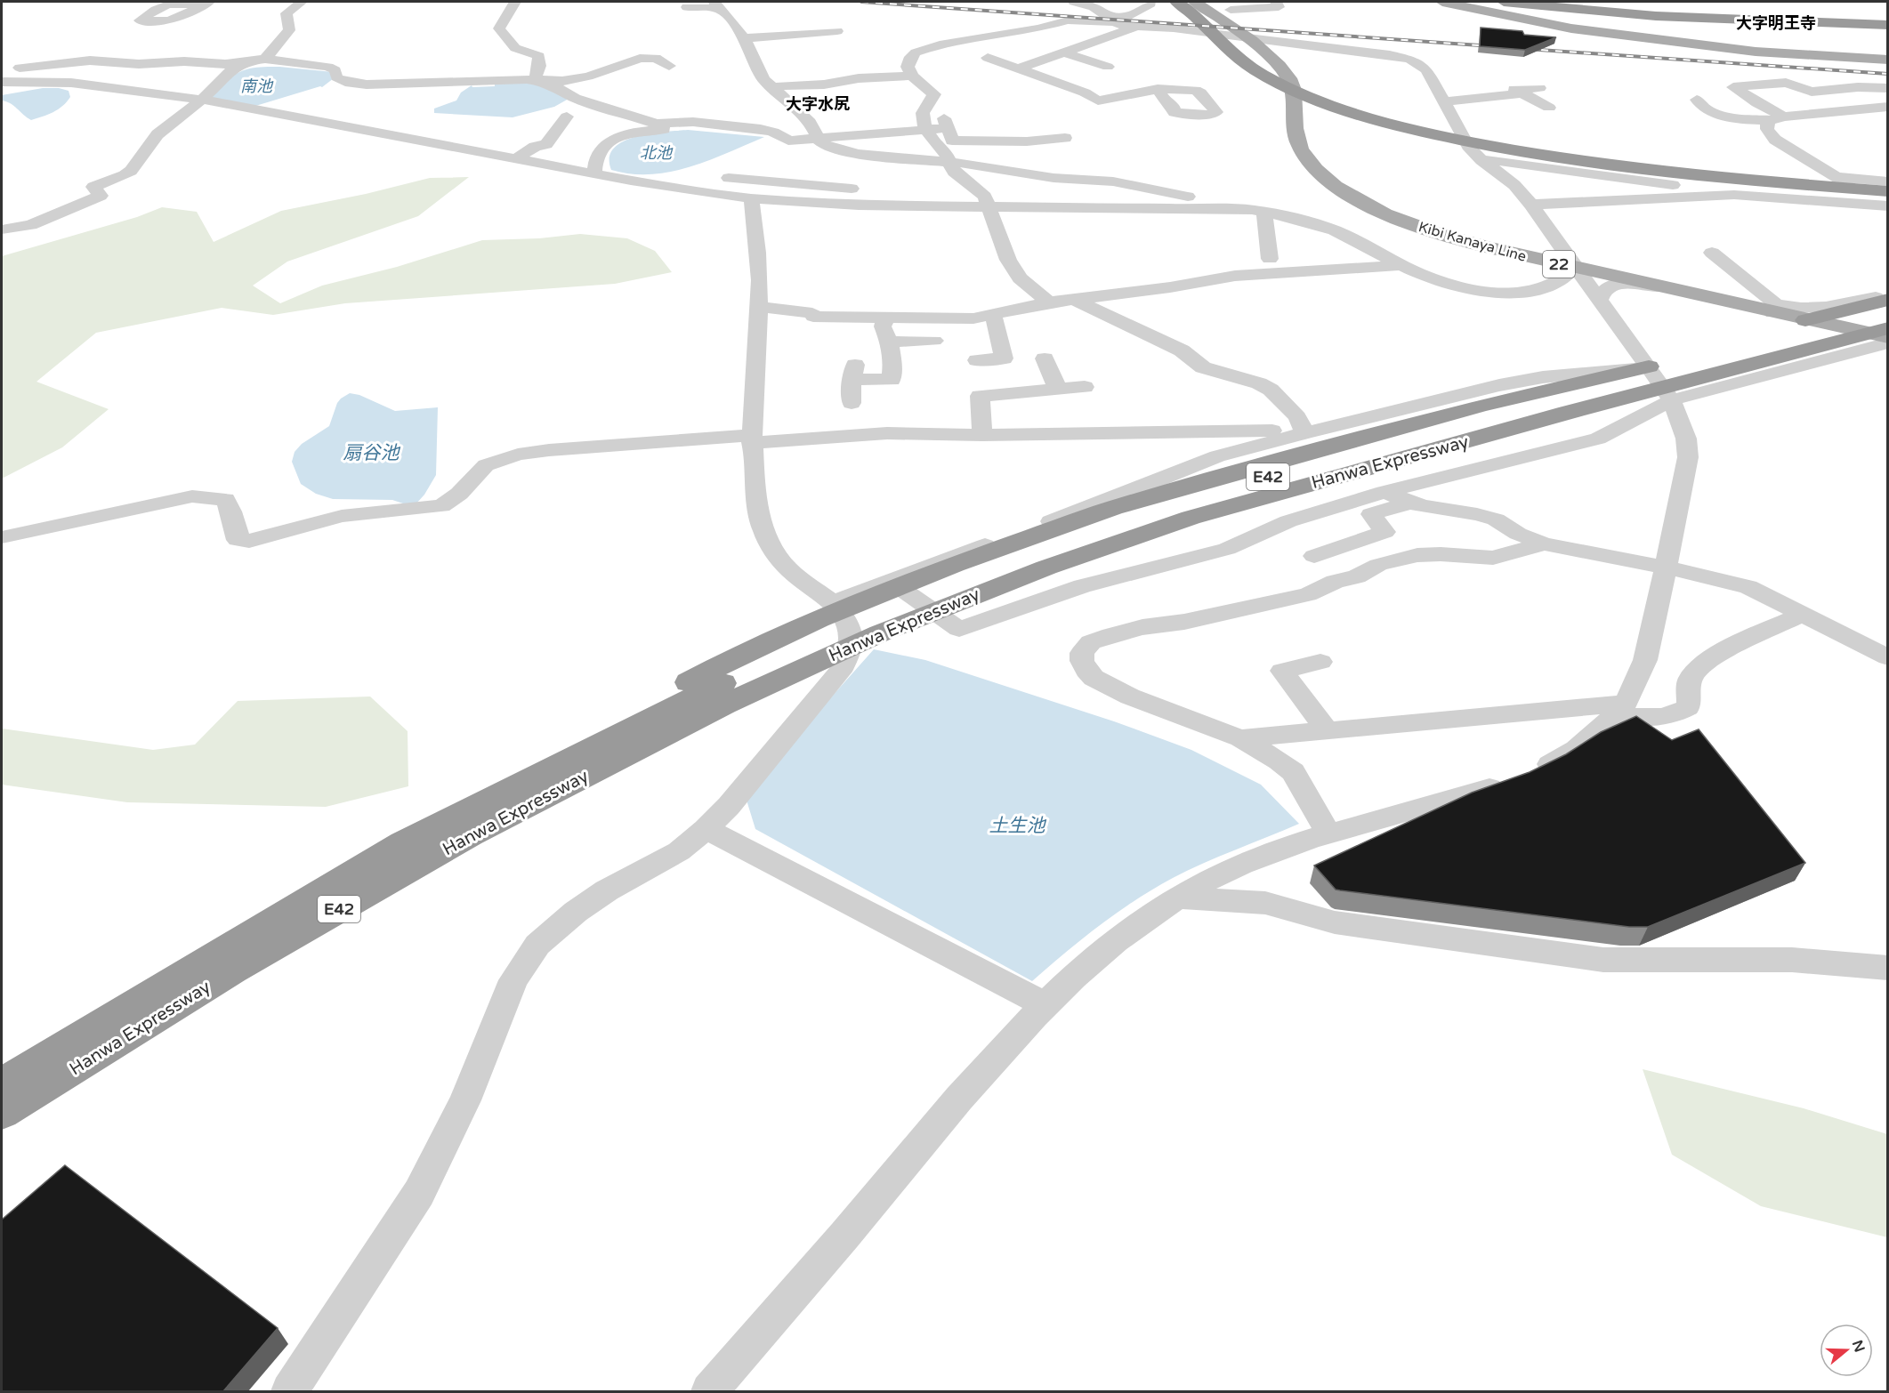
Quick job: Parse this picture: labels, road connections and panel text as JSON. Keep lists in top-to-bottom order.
{
  "streets": {
    "highway": ["Hanwa Expressway", "E42"],
    "main road": ["Kibi Kanaya Line", "22"]
  },
  "districts": ["大字明王寺", "大字水尻"],
  "water": [
    "南池",
    "北池",
    "扇谷池",
    "土生池"
  ],
  "north": "right"
}
